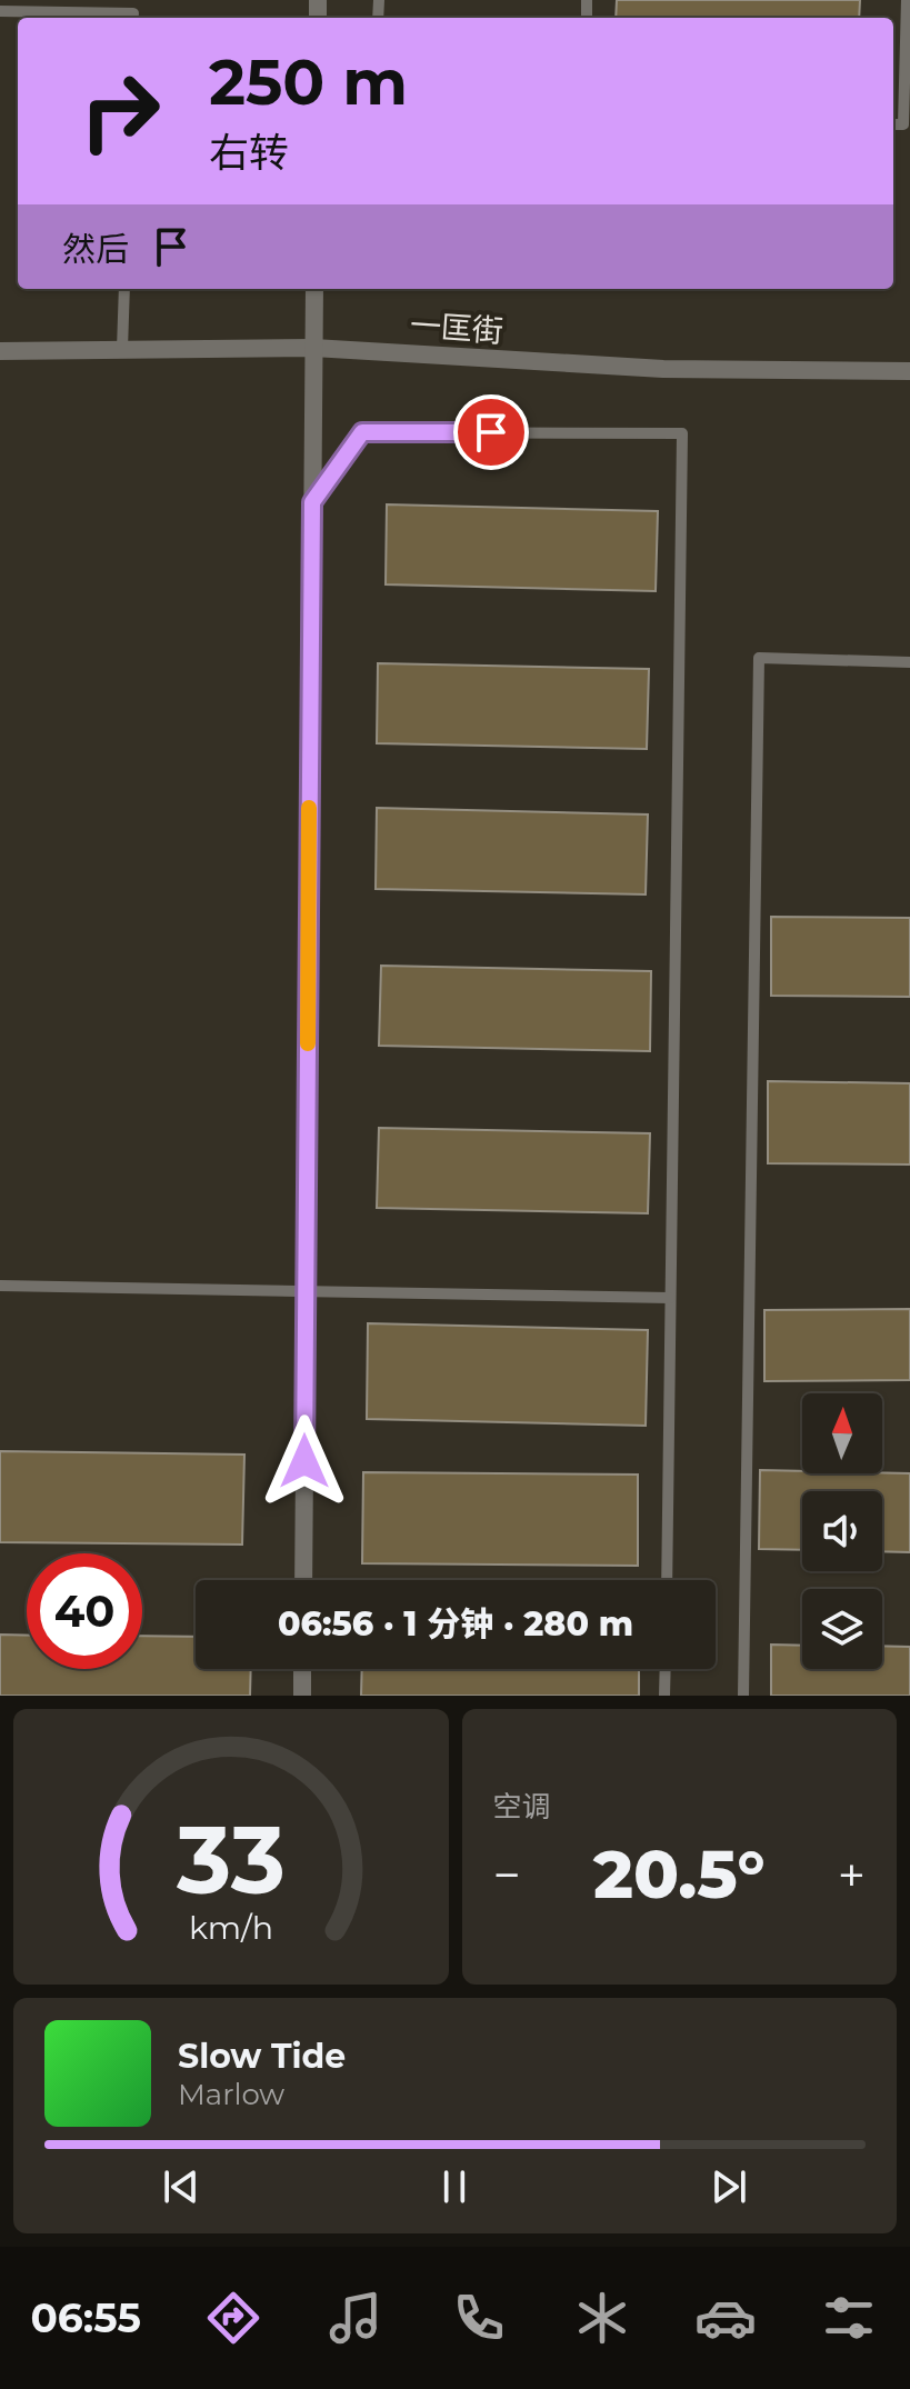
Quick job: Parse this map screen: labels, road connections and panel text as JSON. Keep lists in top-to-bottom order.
{
  "streets": {
    "street": ["一匡街"]
  },
  "north": "top",
  "page": {
    "turn": ["250 m", "右转"],
    "then": "然后",
    "limit": "40",
    "trip": "06:56 · 1 分钟 · 280 m",
    "tile": "空调",
    "heat": ["−", "20.5°", "+"],
    "song": ["Slow Tide", "Marlow"],
    "tabs": "06:55",
    "gauge": ["33", "km/h"]
  }
}
